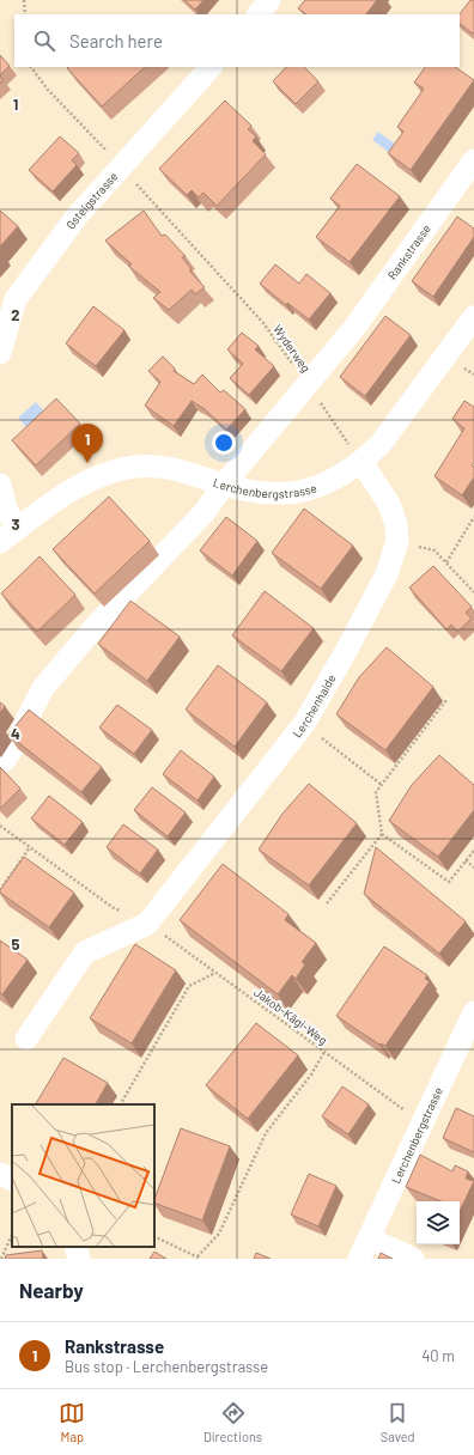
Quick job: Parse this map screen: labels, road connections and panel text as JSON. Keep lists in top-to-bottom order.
{
  "streets": {
    "street": [
      "Gsteigstrasse",
      "Rankstrasse",
      "Lerchenbergstrasse",
      "Lerchenhalde"
    ],
    "path": ["Wyderweg", "Jakob-Kägi-Weg"]
  },
  "crossings": [
    ["Rankstrasse", "Wyderweg"],
    ["Rankstrasse", "Lerchenbergstrasse"],
    ["Wyderweg", "Lerchenbergstrasse"],
    ["Wyderweg", "Lerchenhalde"],
    ["Lerchenbergstrasse", "Lerchenhalde"],
    ["Lerchenbergstrasse", "Jakob-Kägi-Weg"],
    ["Lerchenhalde", "Jakob-Kägi-Weg"]
  ],
  "page": {
    "search": "Search here",
    "pins": "1",
    "heading": "Nearby",
    "list": [
      {
        "mark": "1",
        "name": "Rankstrasse",
        "note": "Bus stop · Lerchenbergstrasse",
        "value": "40 m"
      }
    ],
    "nav": ["Map", "Directions", "Saved"]
  },
  "grid": {
    "rows": [
      "1",
      "2",
      "3",
      "4",
      "5"
    ]
  }
}
